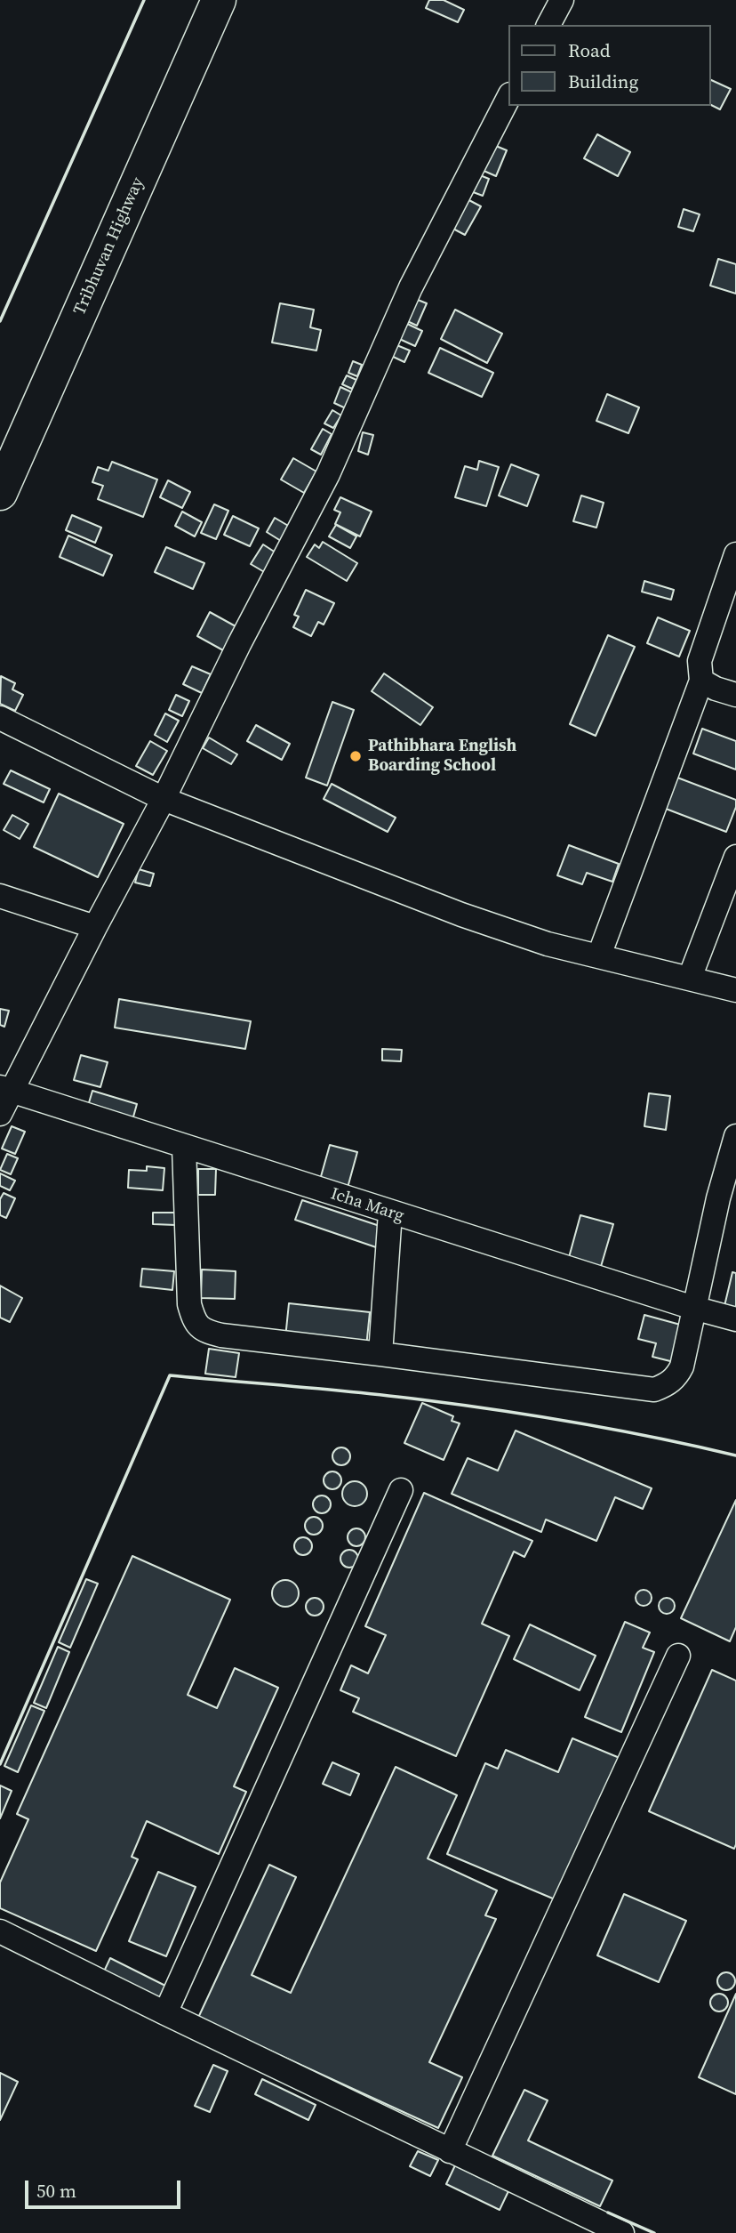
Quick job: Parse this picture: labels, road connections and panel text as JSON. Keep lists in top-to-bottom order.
{
  "streets": {
    "highway": ["Tribhuvan Highway"],
    "street": ["Icha Marg"]
  },
  "places": ["Pathibhara English Boarding School"],
  "legend": ["Road", "Building"],
  "scale_bar": "50 m"
}
